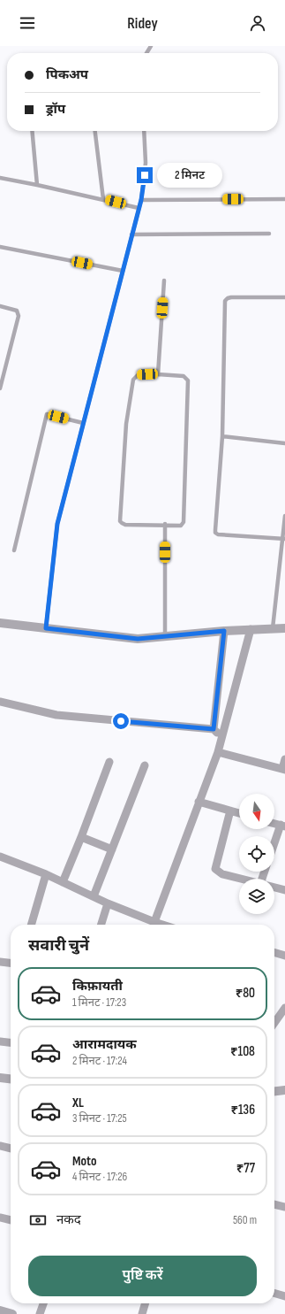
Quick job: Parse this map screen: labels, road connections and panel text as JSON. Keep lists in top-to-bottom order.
{
  "north": "bottom",
  "page": {
    "header": "Ridey",
    "banner": ["पिकअप", "ड्रॉप"],
    "bubble": "2 मिनट",
    "heading": "सवारी चुनें",
    "list": [
      {
        "name": "किफ़ायती",
        "note": "1 मिनट · 17:23",
        "value": "₹80"
      },
      {
        "name": "आरामदायक",
        "note": "2 मिनट · 17:24",
        "value": "₹108"
      },
      {
        "name": "XL",
        "note": "3 मिनट · 17:25",
        "value": "₹136"
      },
      {
        "name": "Moto",
        "note": "4 मिनट · 17:26",
        "value": "₹77"
      }
    ],
    "pay": ["नकद", "560 m"],
    "buttons": "पुष्टि करें"
  }
}
